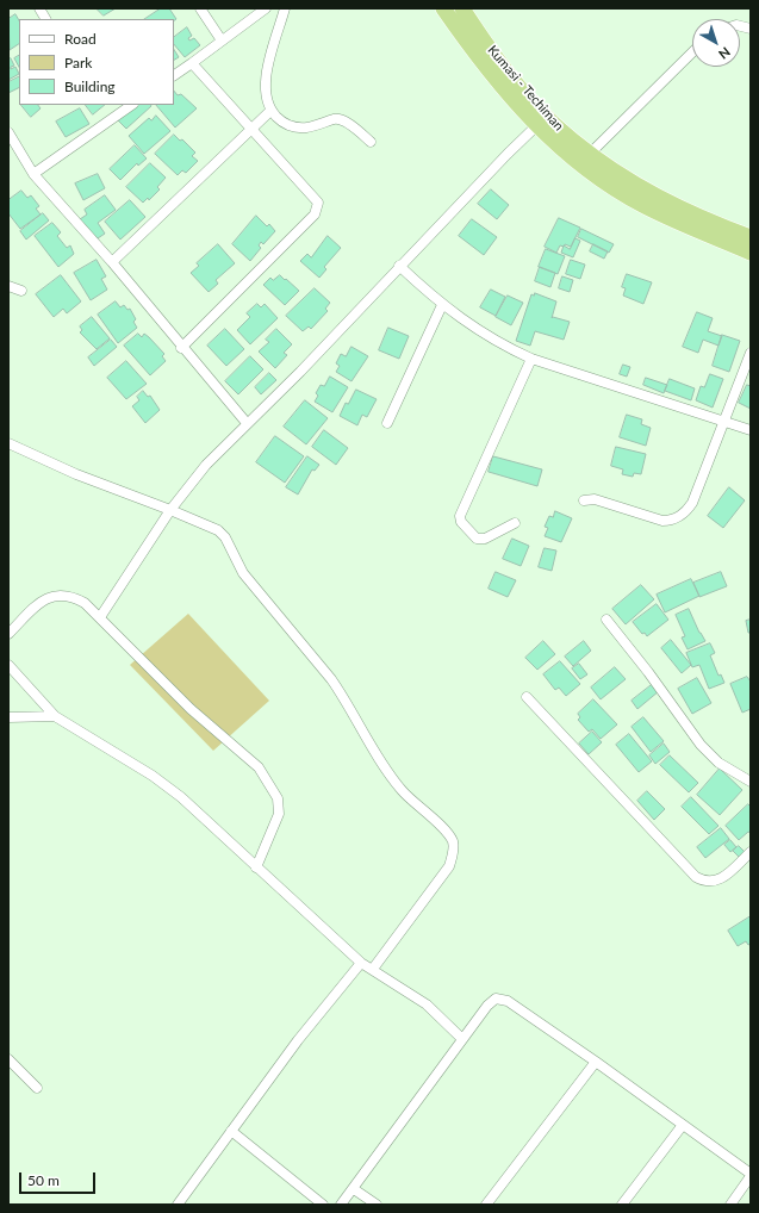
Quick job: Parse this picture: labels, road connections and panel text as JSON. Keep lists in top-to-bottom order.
{
  "streets": {
    "highway": ["Kumasi - Techiman"]
  },
  "legend": ["Road", "Park", "Building"],
  "scale_bar": "50 m",
  "north": "bottom right"
}
